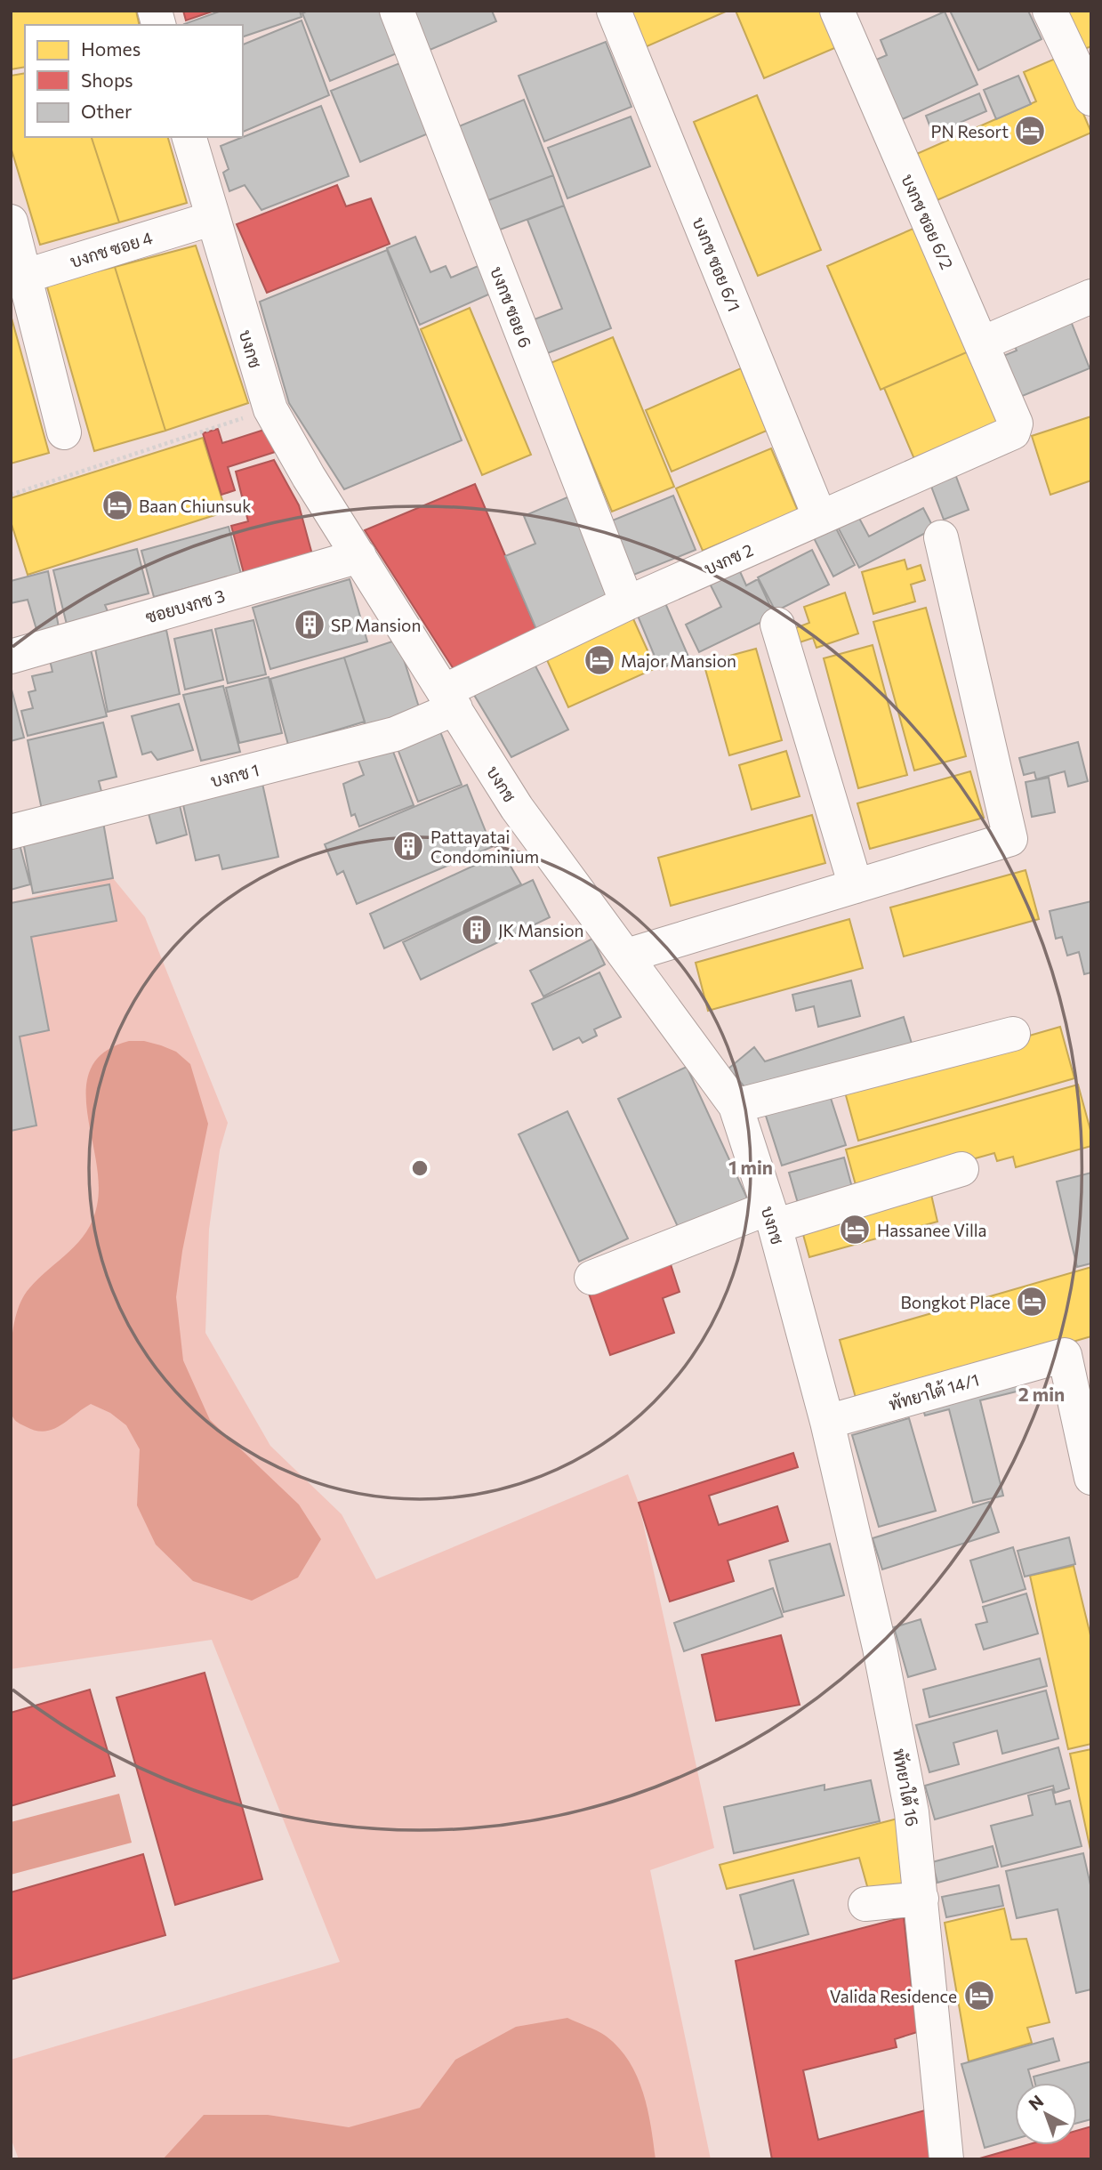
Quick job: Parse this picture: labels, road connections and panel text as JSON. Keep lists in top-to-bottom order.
{
  "streets": {
    "street": [
      "บงกช ซอย 6/2",
      "บงกช ซอย 4",
      "บงกช ซอย 6/1",
      "บงกช ซอย 6",
      "บงกช",
      "บงกช 2",
      "ซอยบงกช 3",
      "บงกช 1",
      "พัทยาใต้ 14/1",
      "พัทยาใต้ 16"
    ]
  },
  "crossings": [
    ["บงกช ซอย 6/2", "บงกช 2"],
    ["บงกช ซอย 4", "บงกช"],
    ["บงกช ซอย 6/1", "บงกช 2"],
    ["บงกช ซอย 6", "บงกช 2"],
    ["บงกช", "บงกช 2"],
    ["บงกช", "ซอยบงกช 3"],
    ["บงกช", "บงกช 1"],
    ["บงกช", "พัทยาใต้ 14/1"],
    ["บงกช", "พัทยาใต้ 16"],
    ["บงกช 2", "บงกช 1"],
    ["พัทยาใต้ 14/1", "พัทยาใต้ 16"]
  ],
  "places": {
    "hotel": [
      "PN Resort",
      "Baan Chiunsuk",
      "Major Mansion",
      "Hassanee Villa",
      "Bongkot Place",
      "Valida Residence"
    ],
    "building": ["SP Mansion", "Pattayatai Condominium", "JK Mansion"]
  },
  "legend": ["Homes", "Shops", "Other"],
  "north": "top left",
  "rings": ["1 min", "2 min"]
}
